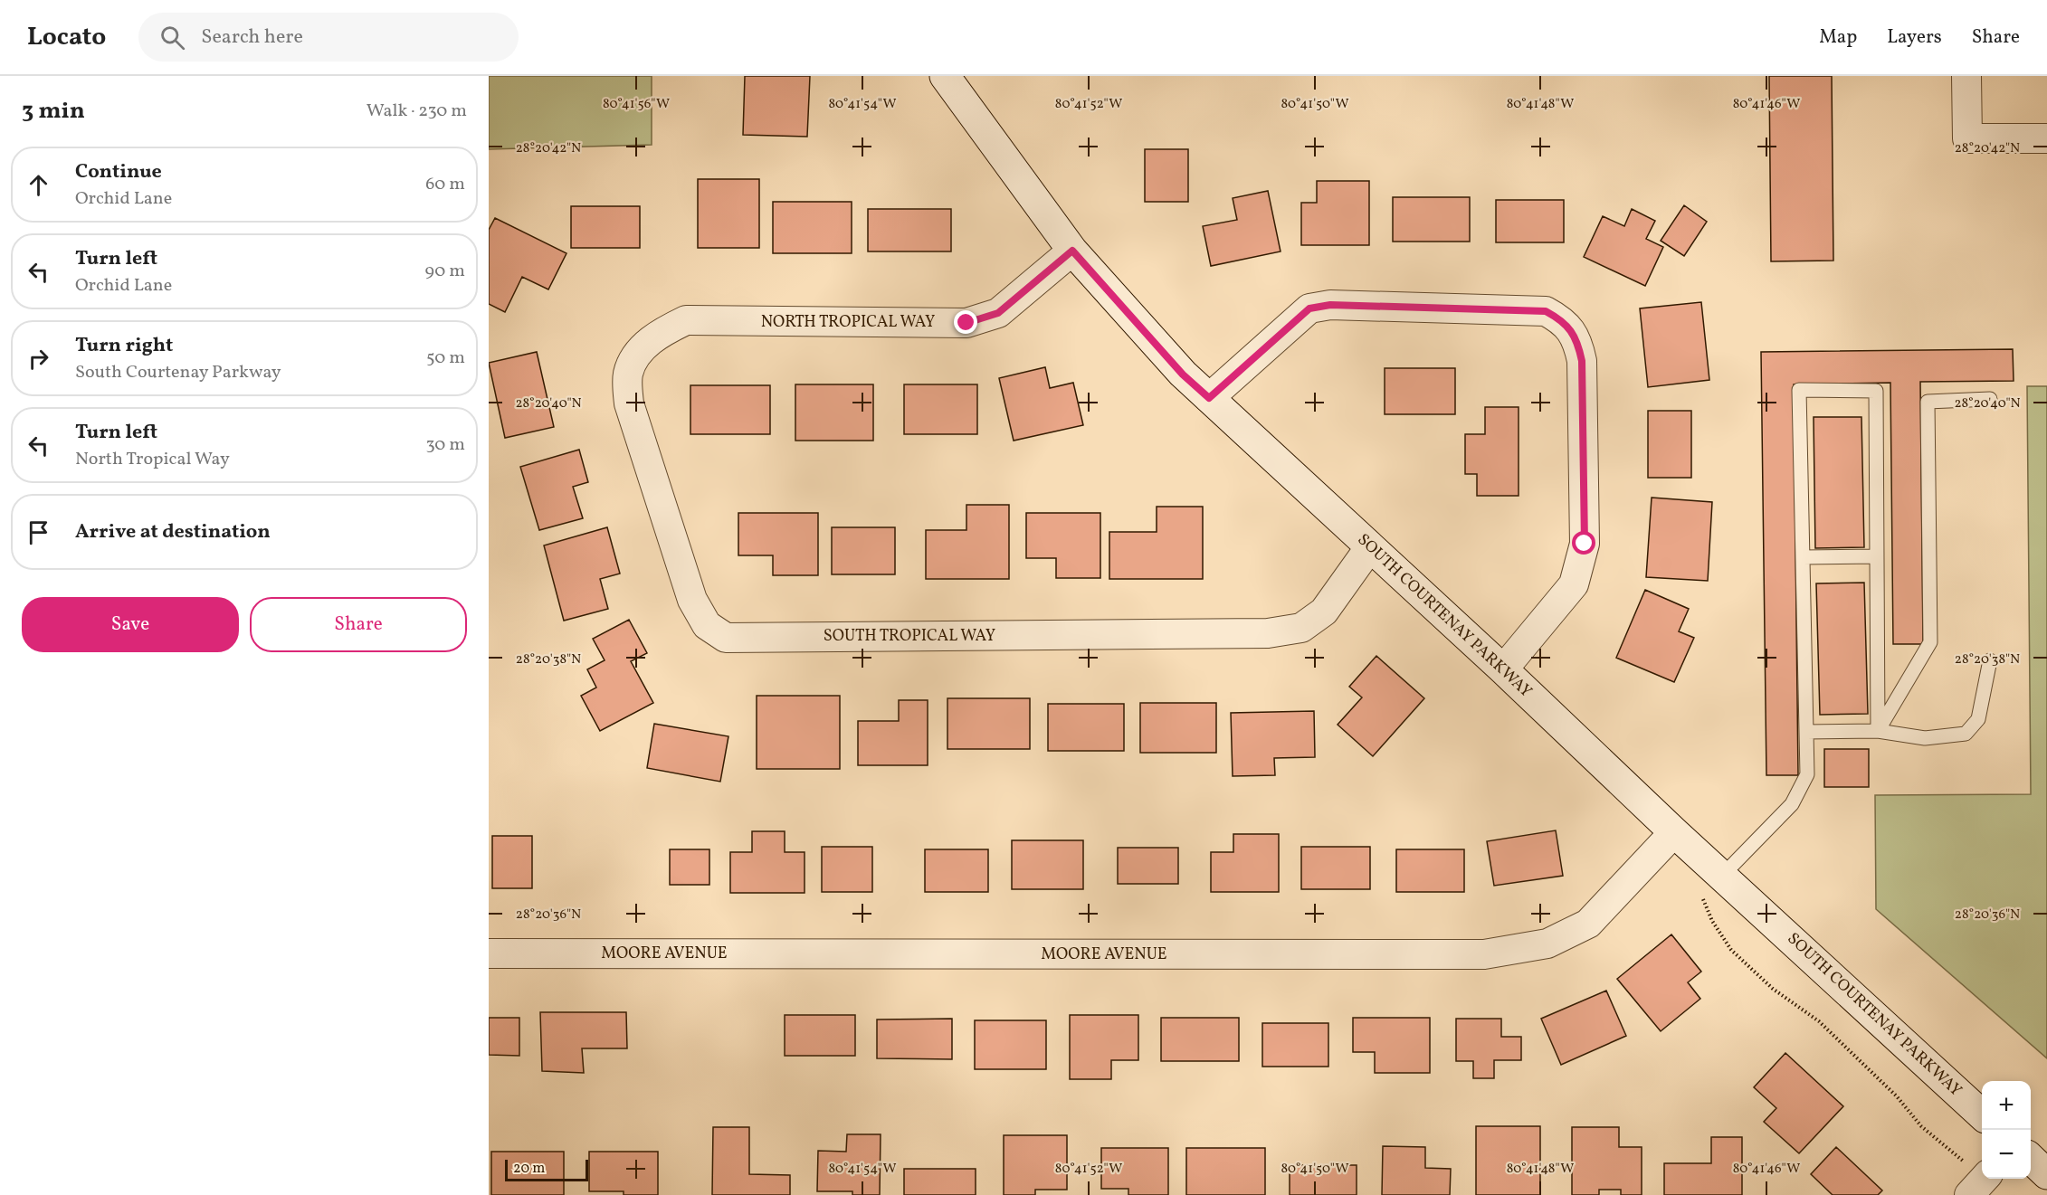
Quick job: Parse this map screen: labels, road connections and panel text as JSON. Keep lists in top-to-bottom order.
{
  "streets": {
    "main road": ["SOUTH COURTENAY PARKWAY"],
    "street": ["NORTH TROPICAL WAY", "SOUTH TROPICAL WAY", "MOORE AVENUE"]
  },
  "crossings": [
    ["NORTH TROPICAL WAY", "SOUTH COURTENAY PARKWAY"],
    ["NORTH TROPICAL WAY", "SOUTH TROPICAL WAY"],
    ["SOUTH COURTENAY PARKWAY", "SOUTH TROPICAL WAY"],
    ["SOUTH COURTENAY PARKWAY", "MOORE AVENUE"]
  ],
  "scale_bar": "20 m",
  "page": {
    "header": "Locato",
    "search": "Search here",
    "nav": ["Map", "Layers", "Share"],
    "heading": ["3 min", "Walk · 230 m"],
    "list": [
      ["Continue", "Orchid Lane", "60 m"],
      ["Turn left", "Orchid Lane", "90 m"],
      ["Turn right", "South Courtenay Parkway", "50 m"],
      ["Turn left", "North Tropical Way", "30 m"],
      "Arrive at destination"
    ],
    "buttons": ["Save", "Share"],
    "map_buttons": ["+", "−"],
    "scale": "20 m"
  },
  "coordinates": [
    "80°41'56\"W",
    "80°41'54\"W",
    "80°41'52\"W",
    "80°41'50\"W",
    "80°41'48\"W",
    "80°41'46\"W",
    "28°20'42\"N",
    "28°20'40\"N",
    "28°20'38\"N",
    "28°20'36\"N"
  ]
}
